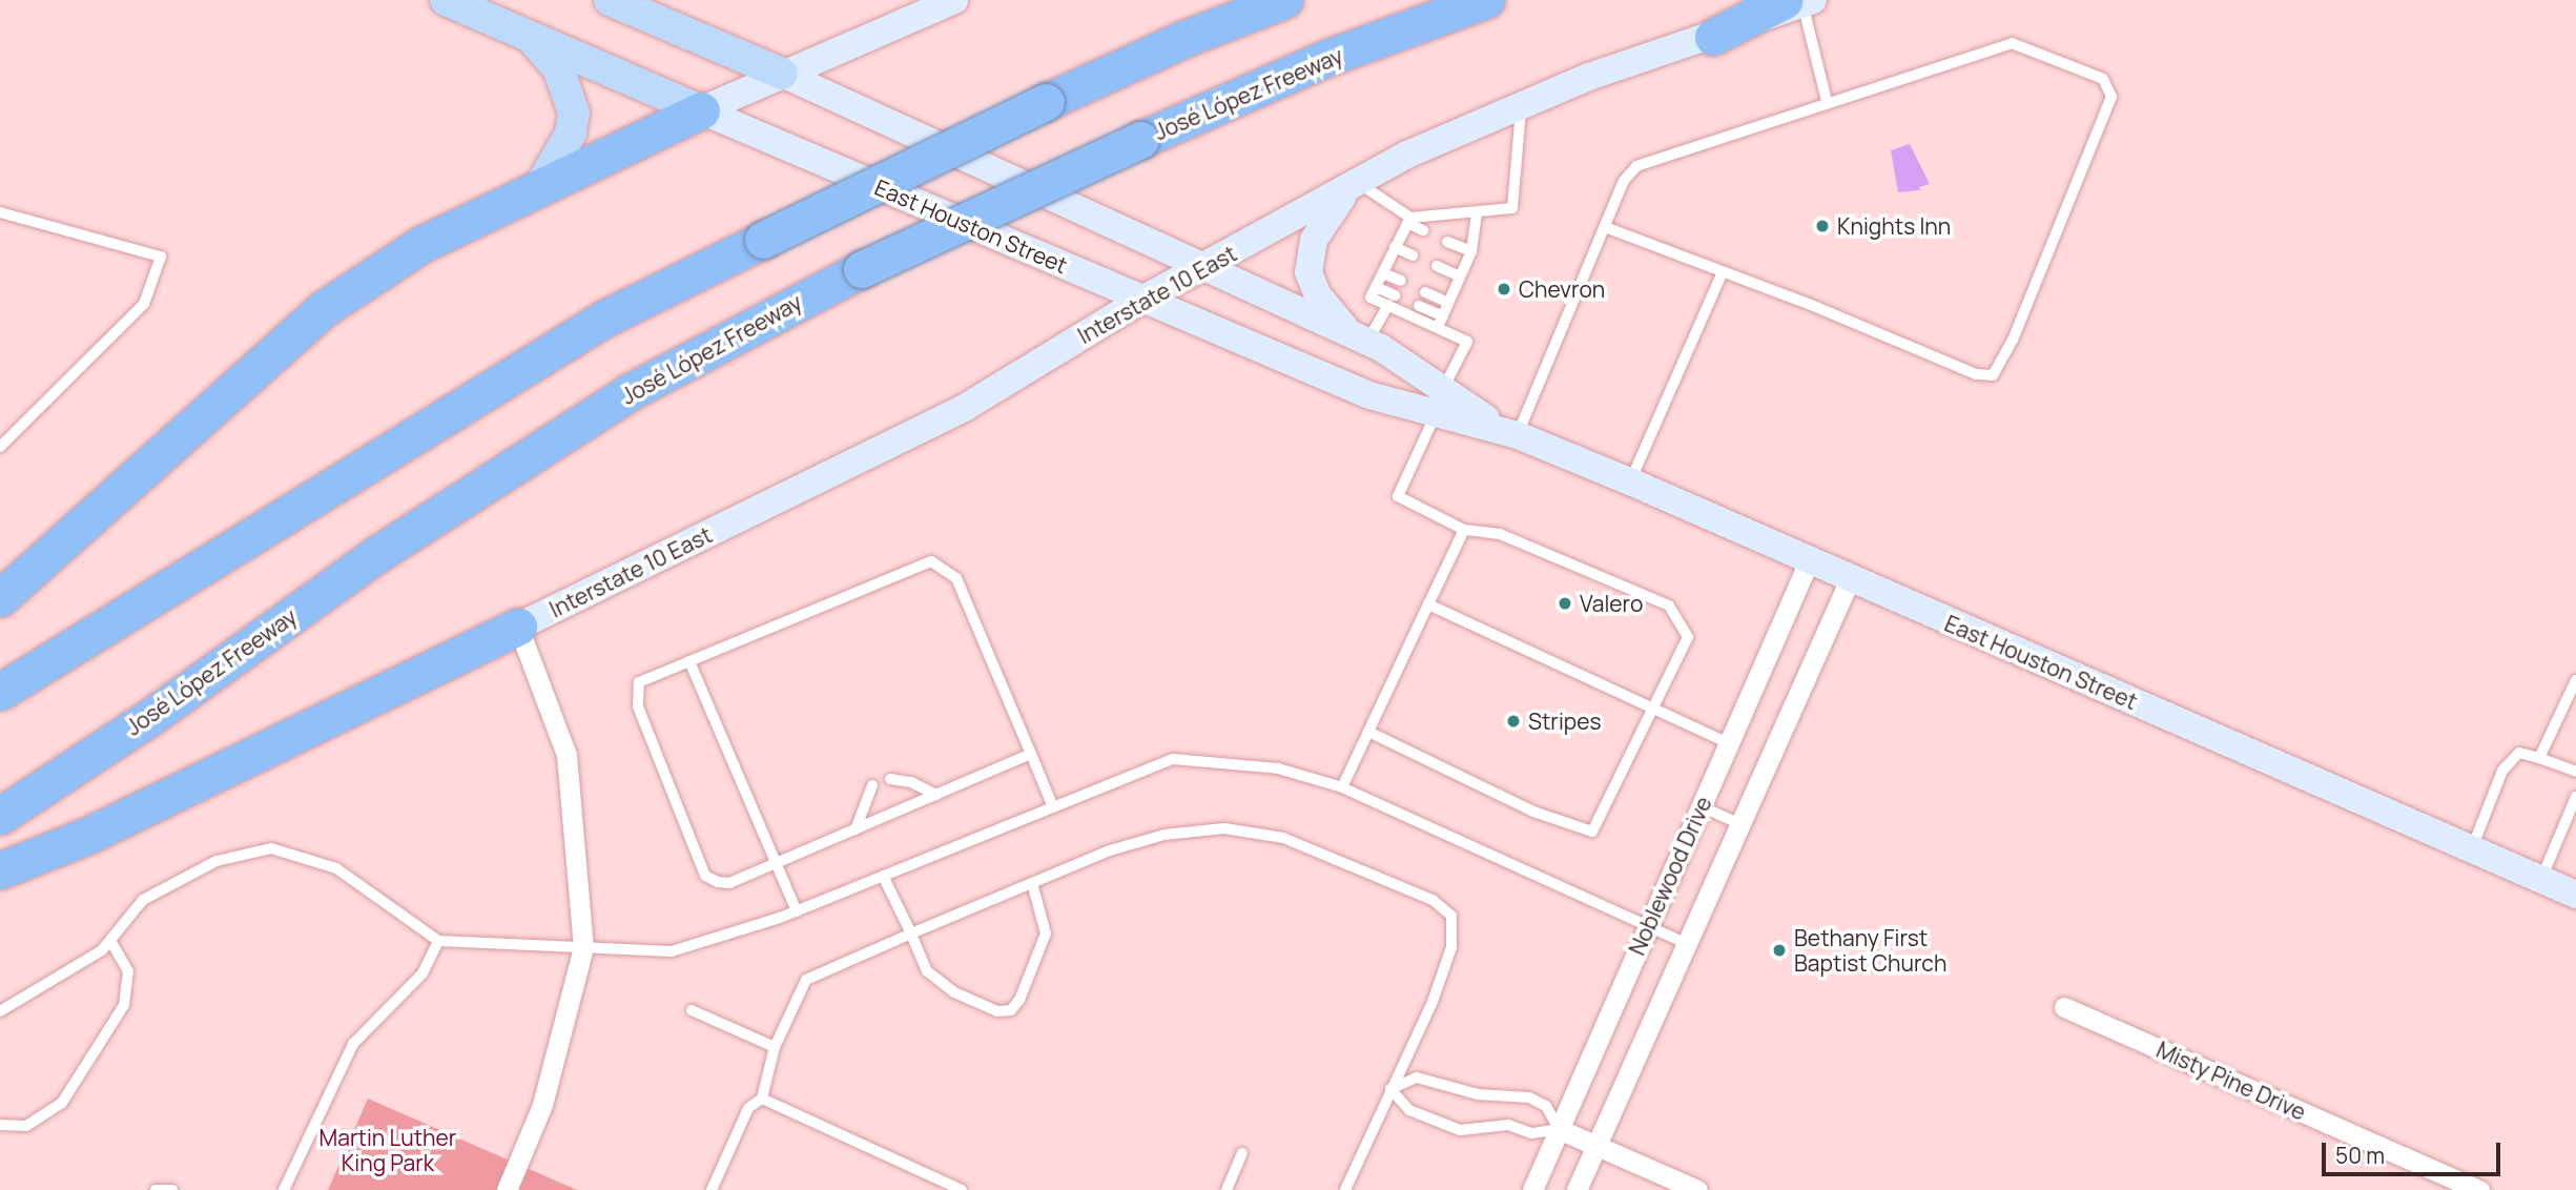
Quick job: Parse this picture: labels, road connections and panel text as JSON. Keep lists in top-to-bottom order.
{
  "streets": {
    "highway": ["José López Freeway"],
    "main road": ["East Houston Street", "Interstate 10 East"],
    "street": ["Noblewood Drive", "Misty Pine Drive"]
  },
  "crossings": [
    ["East Houston Street", "Interstate 10 East"],
    ["East Houston Street", "Noblewood Drive"]
  ],
  "parks": ["Martin Luther King Park"],
  "places": [
    "Knights Inn",
    "Chevron",
    "Valero",
    "Stripes",
    "Bethany First Baptist Church"
  ],
  "scale_bar": "50 m"
}
